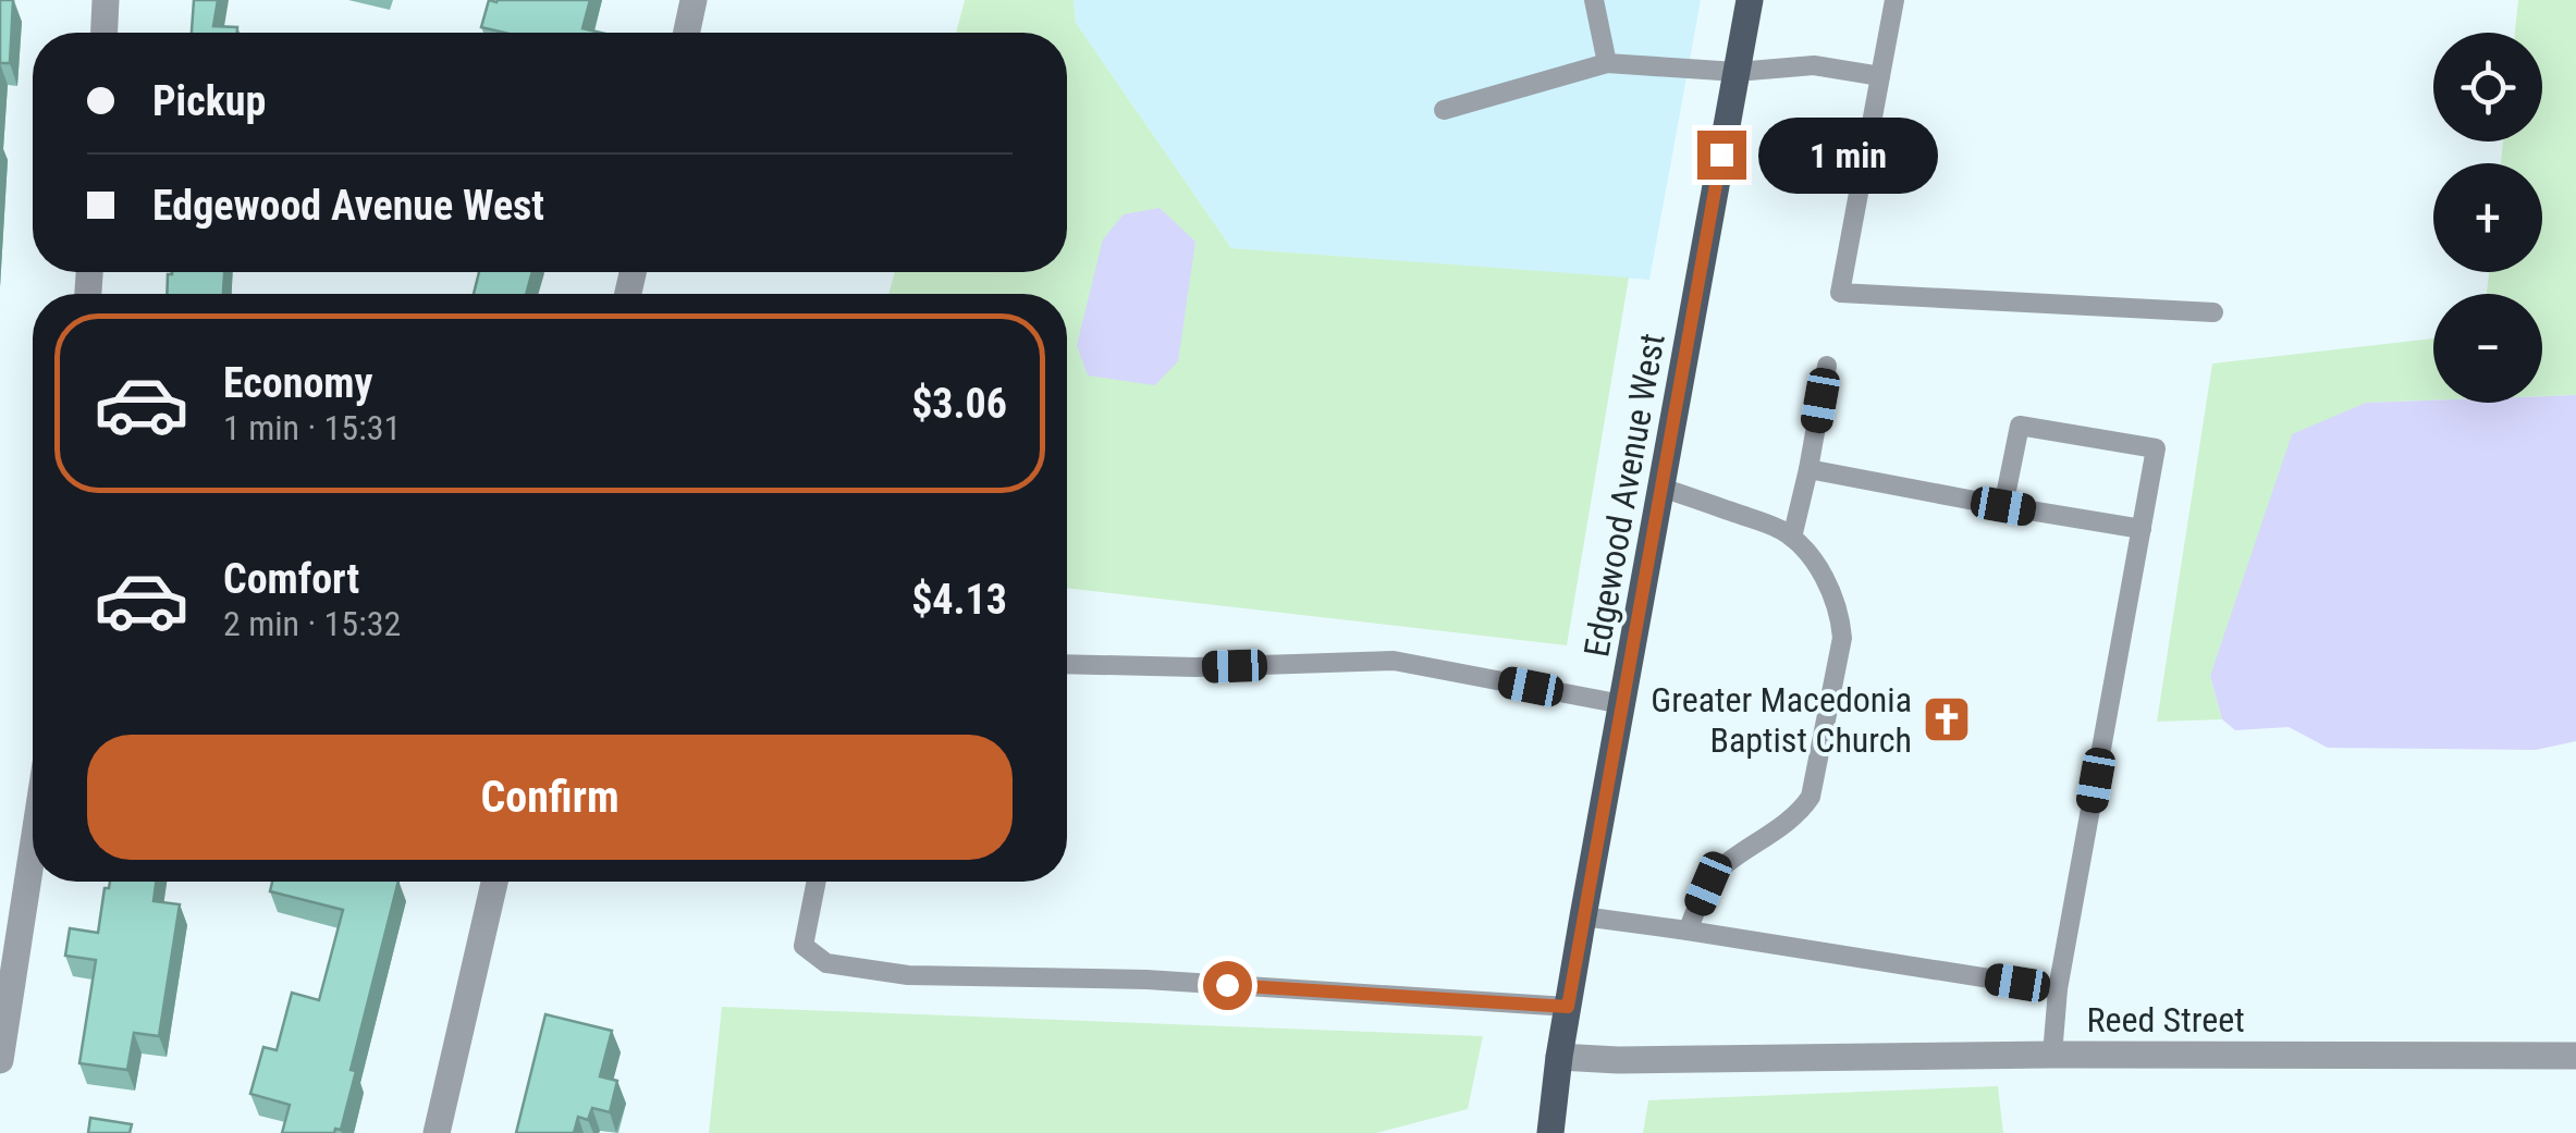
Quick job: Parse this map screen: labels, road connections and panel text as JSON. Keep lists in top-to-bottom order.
{
  "streets": {
    "main road": ["Edgewood Avenue West"],
    "street": ["Reed Street"]
  },
  "crossings": [
    ["Edgewood Avenue West", "Reed Street"]
  ],
  "places": {
    "church": ["Greater Macedonia Baptist Church"]
  },
  "page": {
    "map_buttons": ["+", "−"],
    "banner": ["Pickup", "Edgewood Avenue West"],
    "bubble": "1 min",
    "list": [
      {
        "name": "Economy",
        "note": "1 min · 15:31",
        "value": "$3.06"
      },
      {
        "name": "Comfort",
        "note": "2 min · 15:32",
        "value": "$4.13"
      }
    ],
    "buttons": "Confirm"
  }
}
